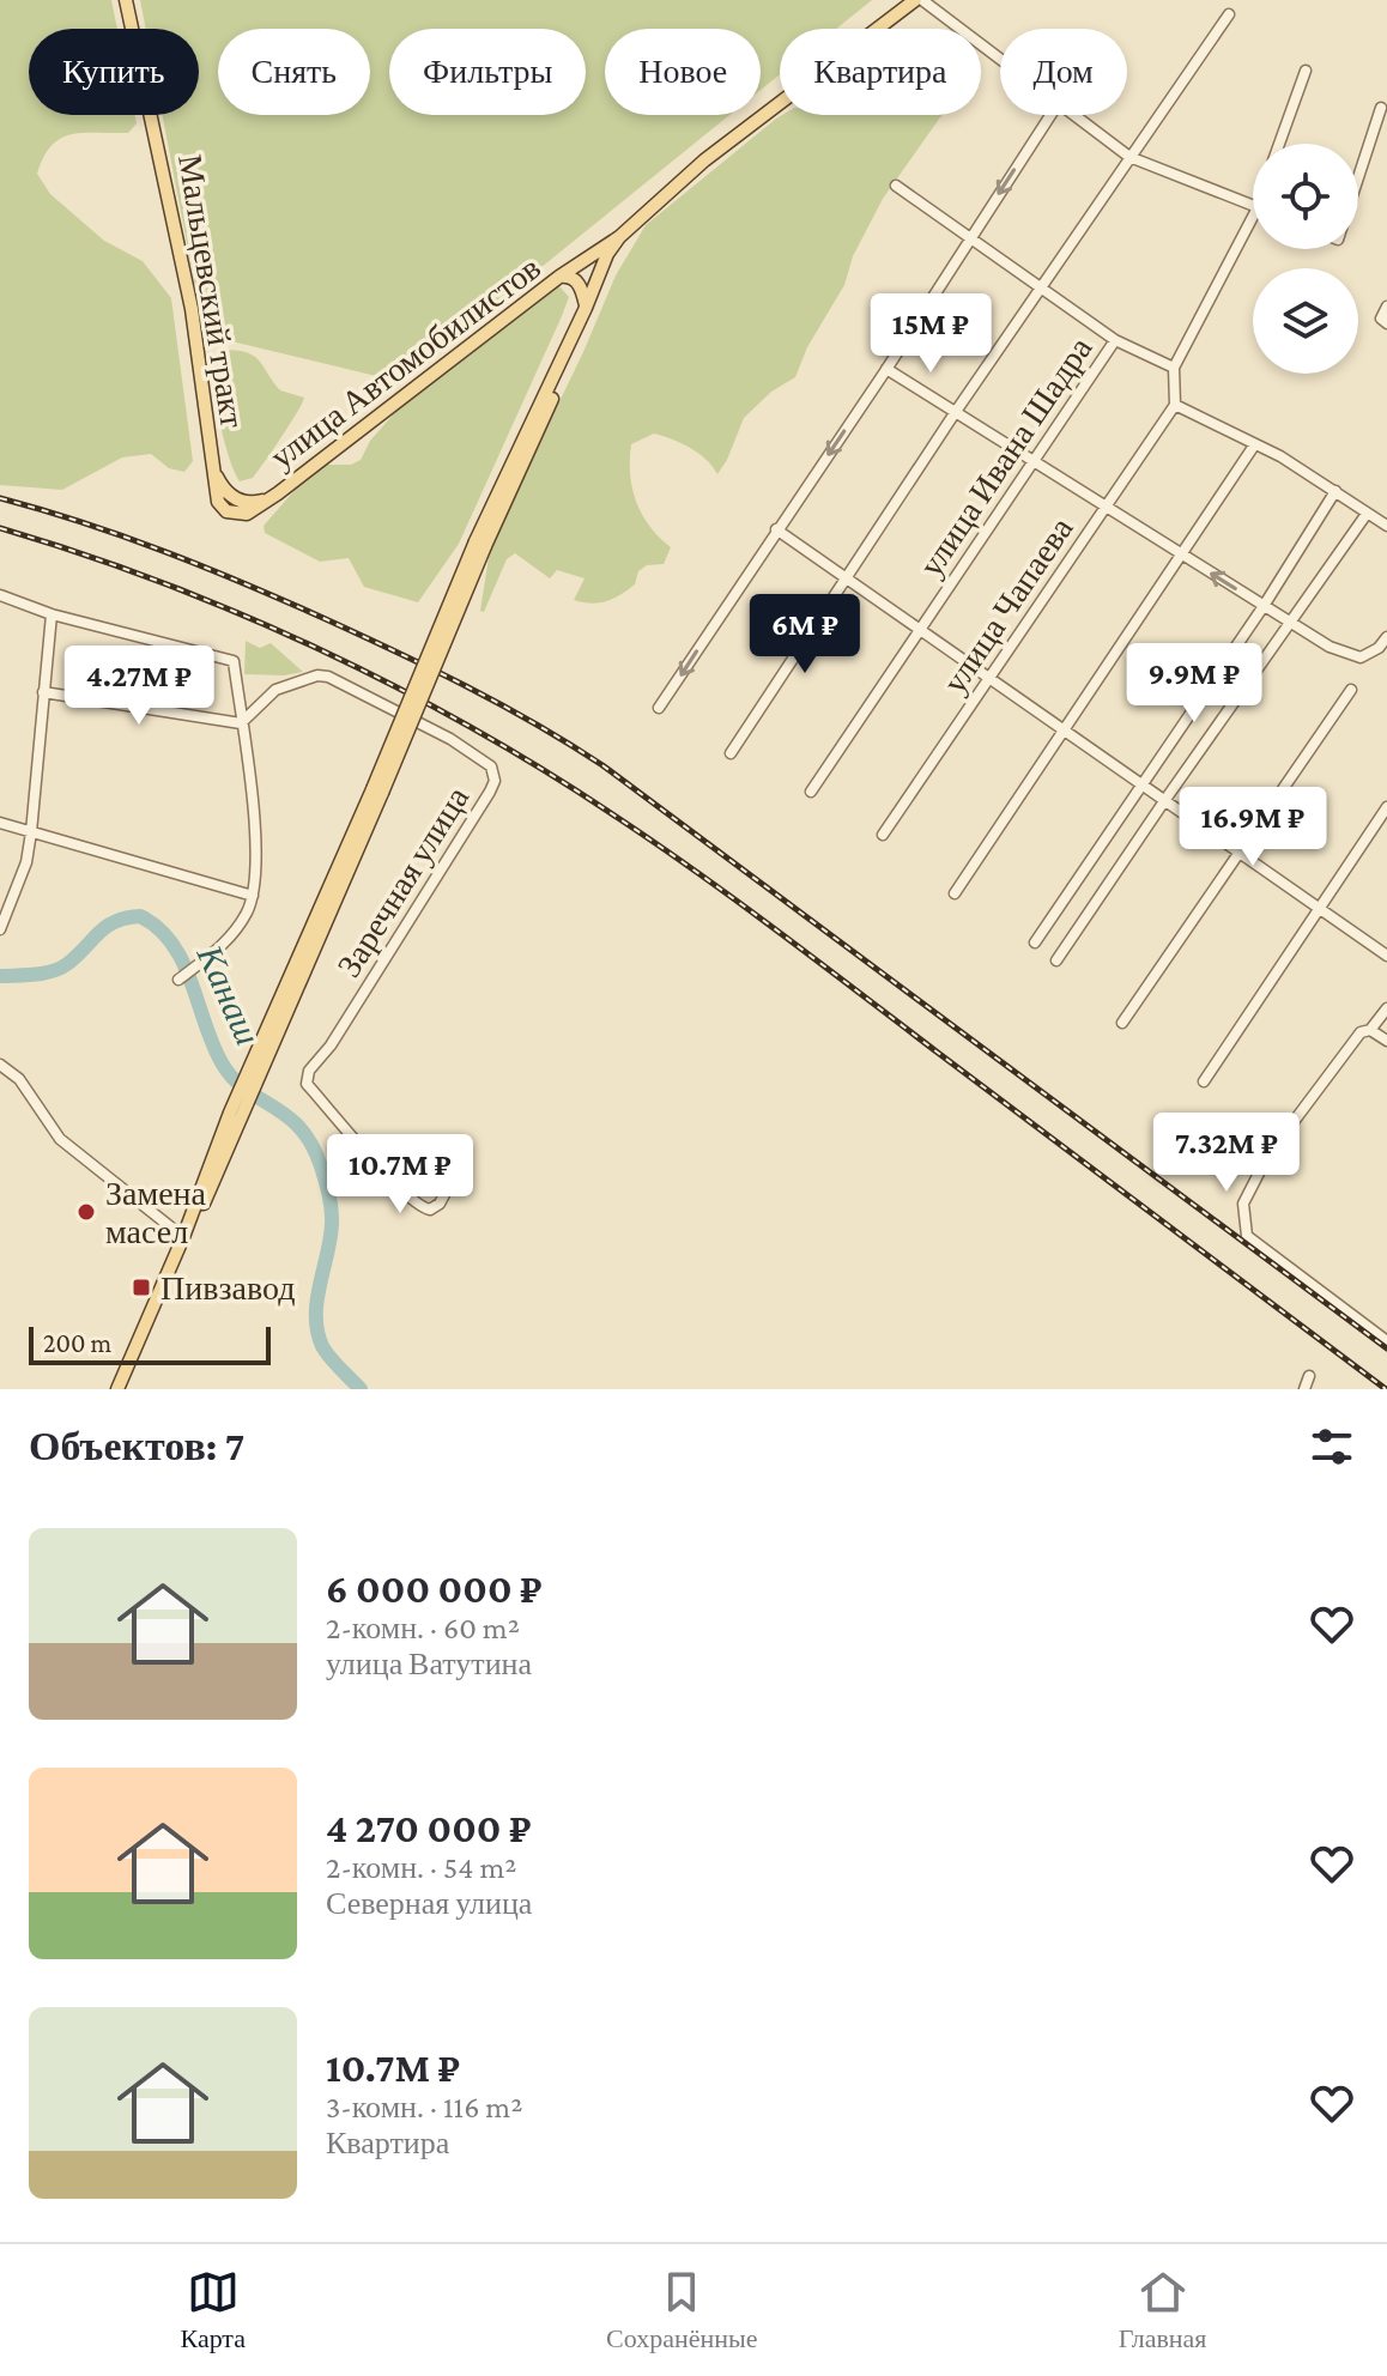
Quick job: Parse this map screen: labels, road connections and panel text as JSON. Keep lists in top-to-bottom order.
{
  "streets": {
    "main road": ["Мальцевский тракт", "улица Автомобилистов"],
    "street": ["улица Ивана Шадра", "улица Чапаева", "Заречная улица"]
  },
  "crossings": [
    ["Мальцевский тракт", "улица Автомобилистов"]
  ],
  "water": ["Канаш"],
  "places": {
    "other": ["Замена масел"],
    "transit": ["Пивзавод"]
  },
  "scale_bar": "200 m",
  "page": {
    "chip": [
      "Купить",
      "Снять",
      "Фильтры",
      "Новое",
      "Квартира",
      "Дом"
    ],
    "price": [
      "15M ₽",
      "6M ₽",
      "9.9M ₽",
      "4.27M ₽",
      "16.9M ₽",
      "7.32M ₽",
      "10.7M ₽"
    ],
    "scale": "200 m",
    "heading": "Объектов: 7",
    "list": [
      {
        "name": "6 000 000 ₽",
        "note": "2-комн. · 60 m² · улица Ватутина"
      },
      {
        "name": "4 270 000 ₽",
        "note": "2-комн. · 54 m² · Северная улица"
      },
      {
        "name": "10.7M ₽",
        "note": "3-комн. · 116 m² · Квартира"
      }
    ],
    "tabs": ["Карта", "Сохранённые", "Главная"]
  }
}
